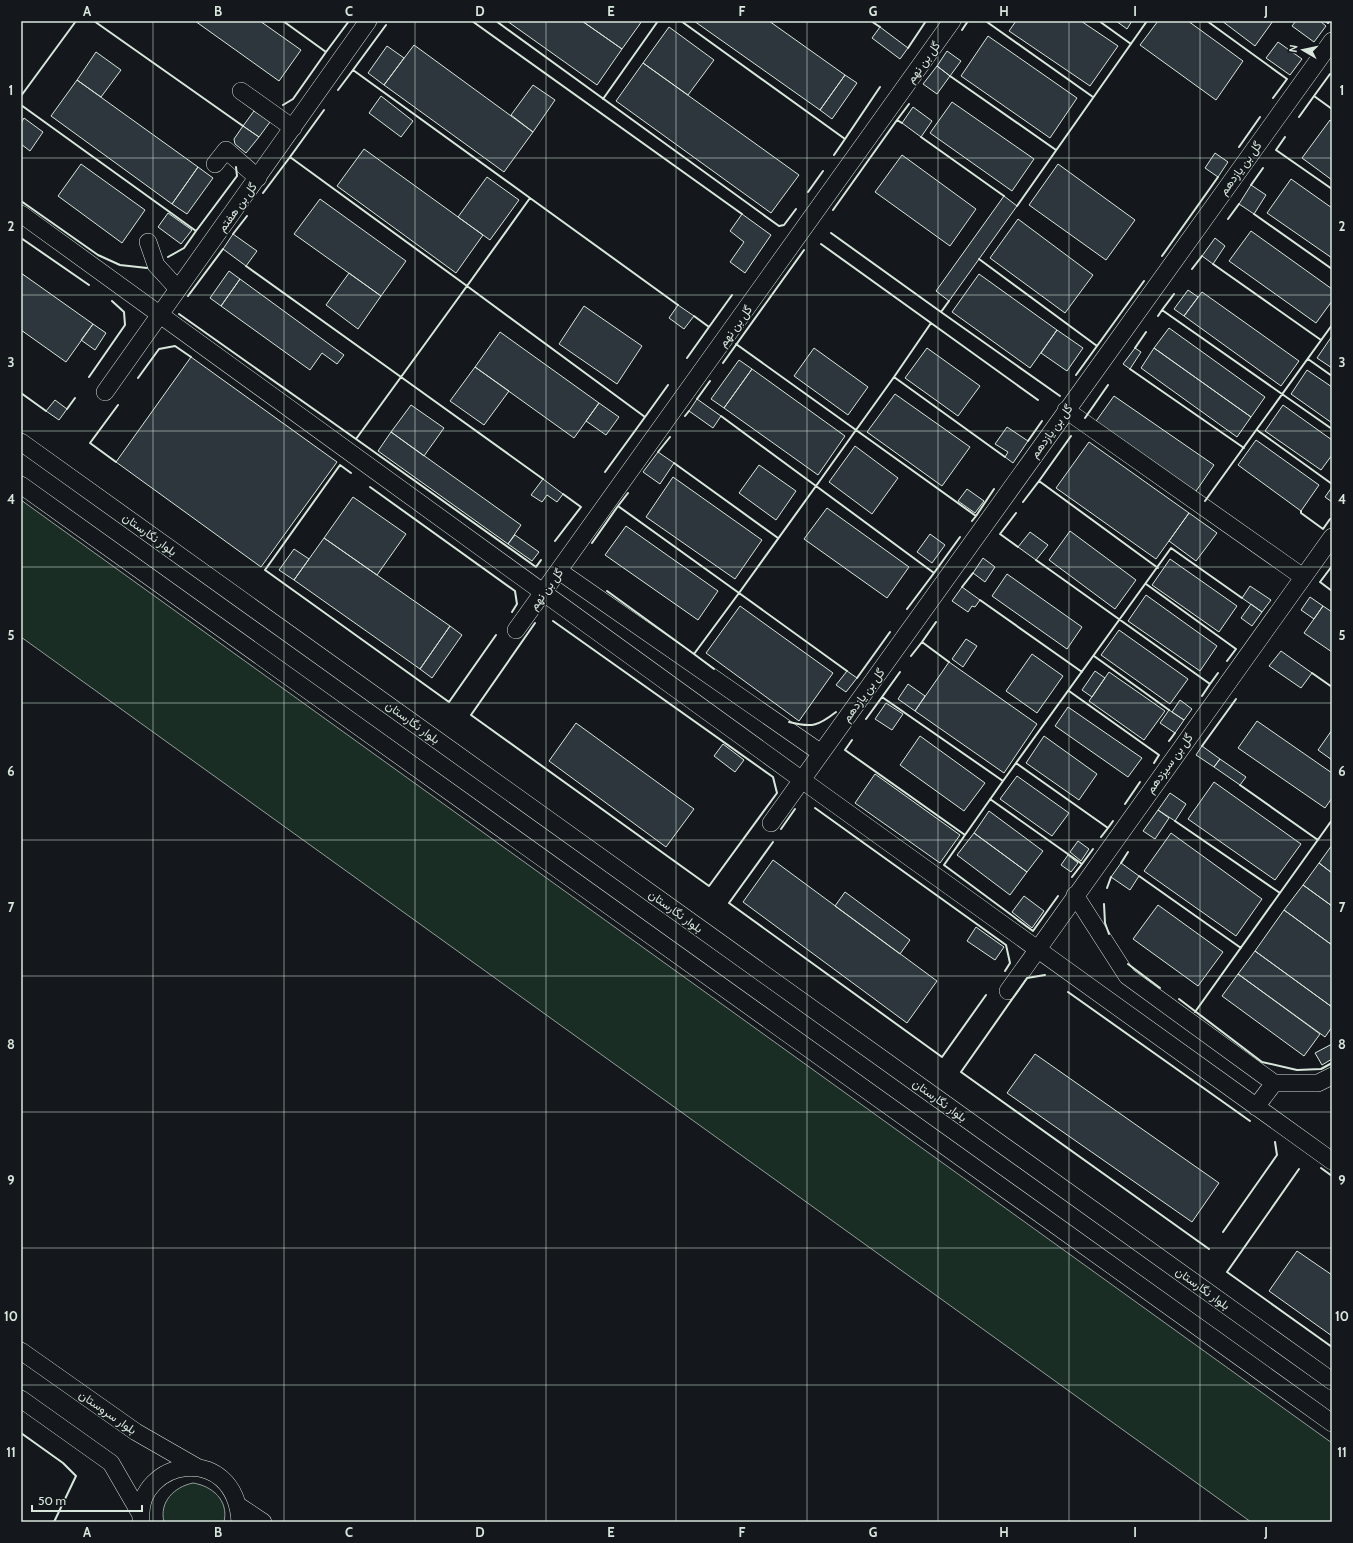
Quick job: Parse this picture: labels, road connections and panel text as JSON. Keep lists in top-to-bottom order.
{
  "streets": {
    "street": [
      "گل بن نهم",
      "گل بن یازدهم",
      "گل بن هفتم",
      "بلوار نگارستان",
      "گل بن سیزدهم",
      "بلوار سروستان"
    ]
  },
  "scale_bar": "50 m",
  "north": "left",
  "grid": {
    "columns": [
      "A",
      "B",
      "C",
      "D",
      "E",
      "F",
      "G",
      "H",
      "I",
      "J"
    ],
    "rows": [
      "1",
      "2",
      "3",
      "4",
      "5",
      "6",
      "7",
      "8",
      "9",
      "10",
      "11"
    ]
  }
}
